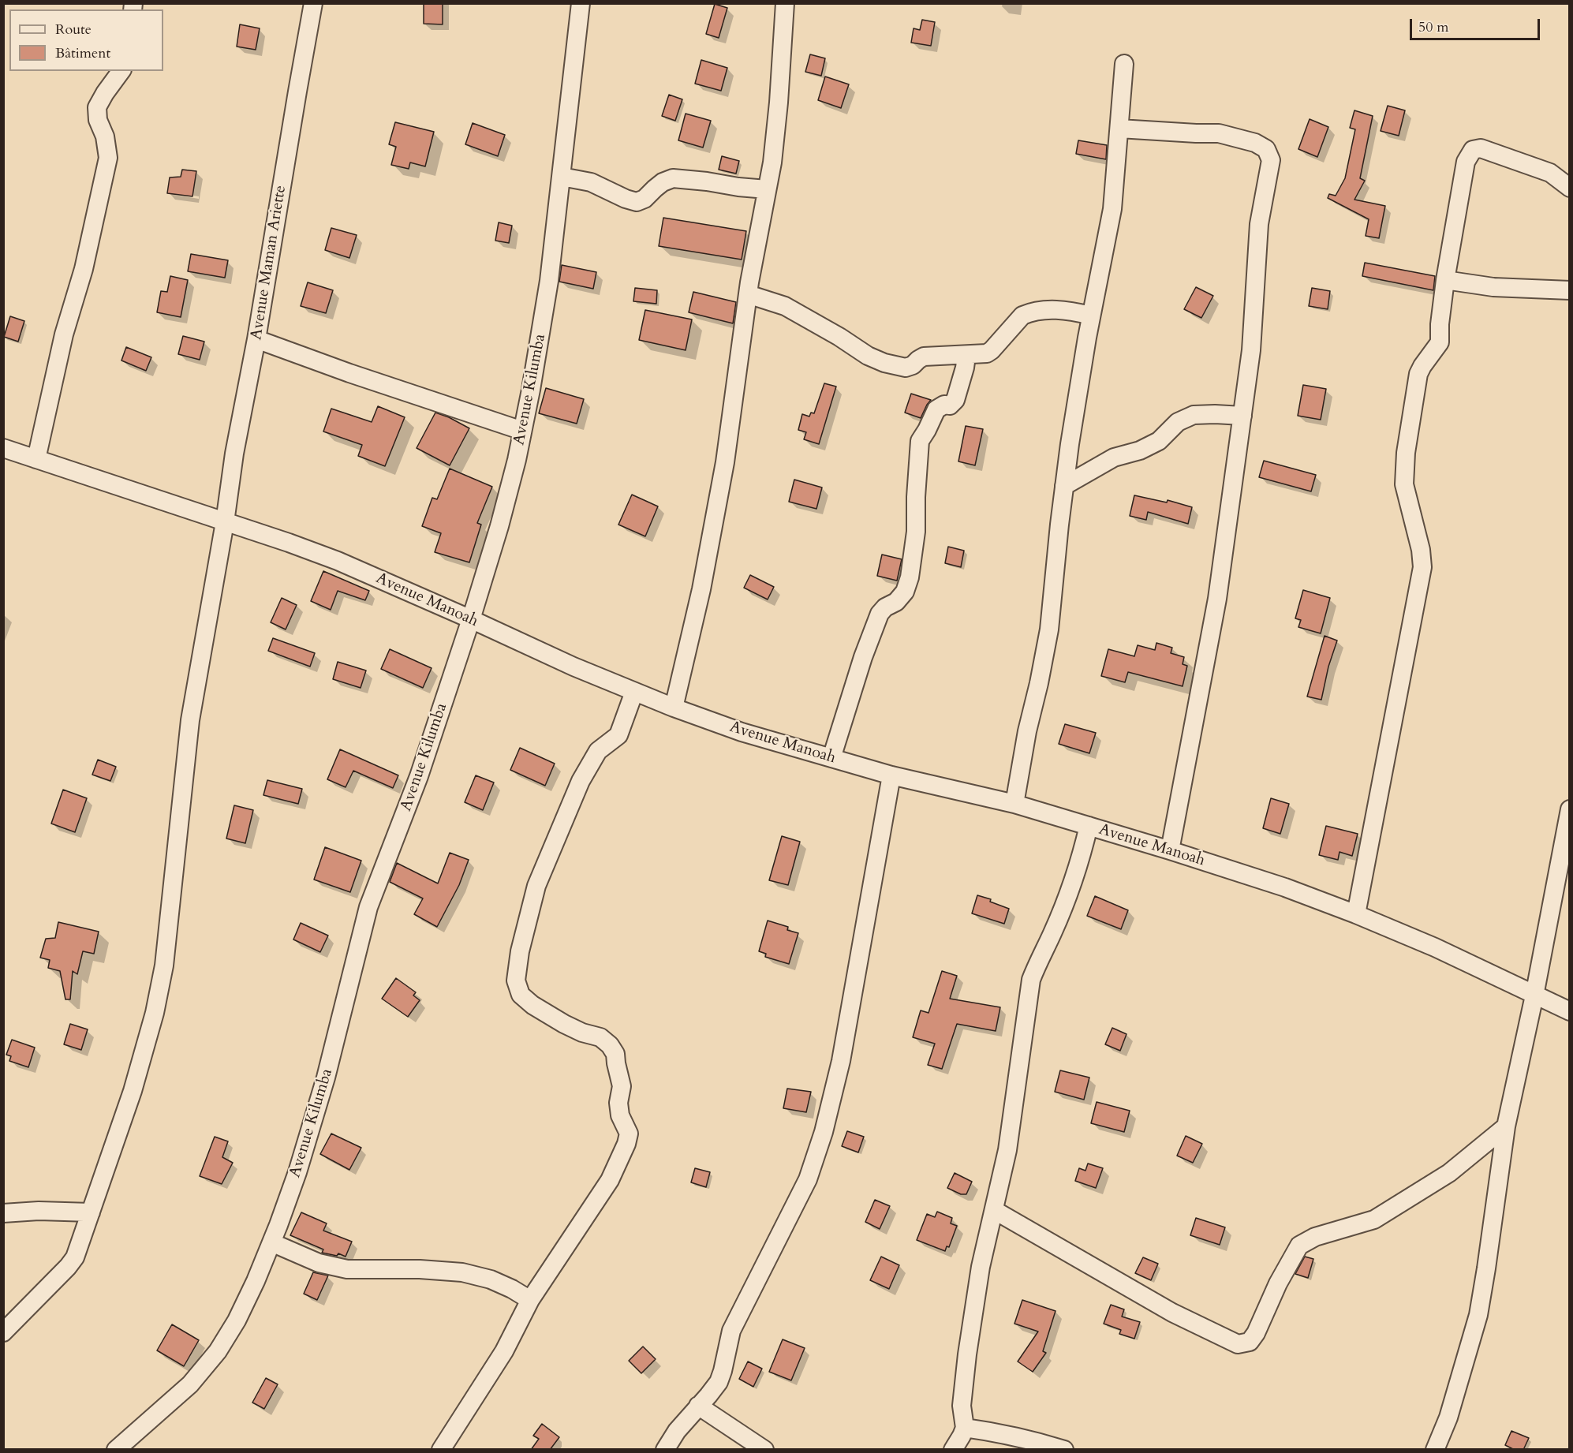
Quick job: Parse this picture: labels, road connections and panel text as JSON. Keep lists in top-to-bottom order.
{
  "streets": {
    "street": ["Avenue Maman Ariette", "Avenue Kilumba", "Avenue Manoah"]
  },
  "crossings": [
    ["Avenue Maman Ariette", "Avenue Manoah"],
    ["Avenue Kilumba", "Avenue Manoah"]
  ],
  "legend": ["Route", "Bâtiment"],
  "scale_bar": "50 m"
}
